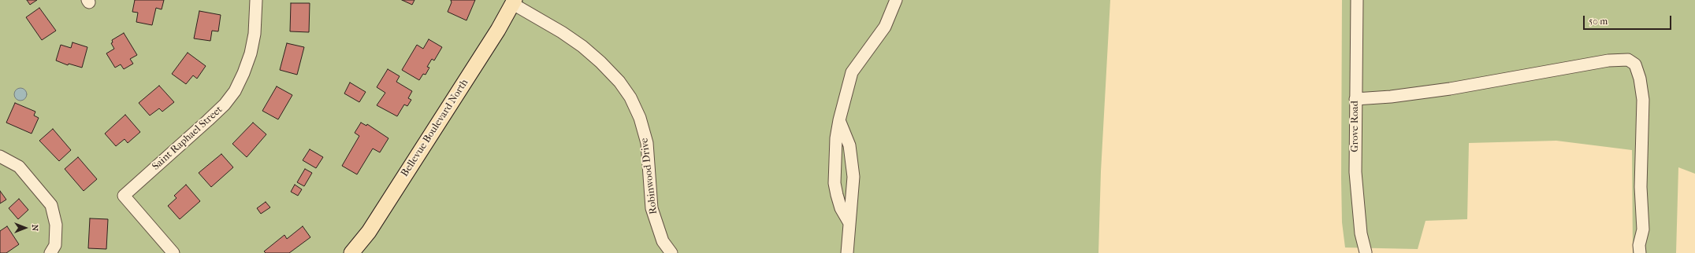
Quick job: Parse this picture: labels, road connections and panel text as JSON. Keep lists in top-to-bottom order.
{
  "streets": {
    "main road": ["Bellevue Boulevard North"],
    "street": ["Grove Road", "Saint Raphael Street", "Robinwood Drive"]
  },
  "crossings": [
    ["Bellevue Boulevard North", "Robinwood Drive"]
  ],
  "scale_bar": "50 m",
  "north": "right"
}
